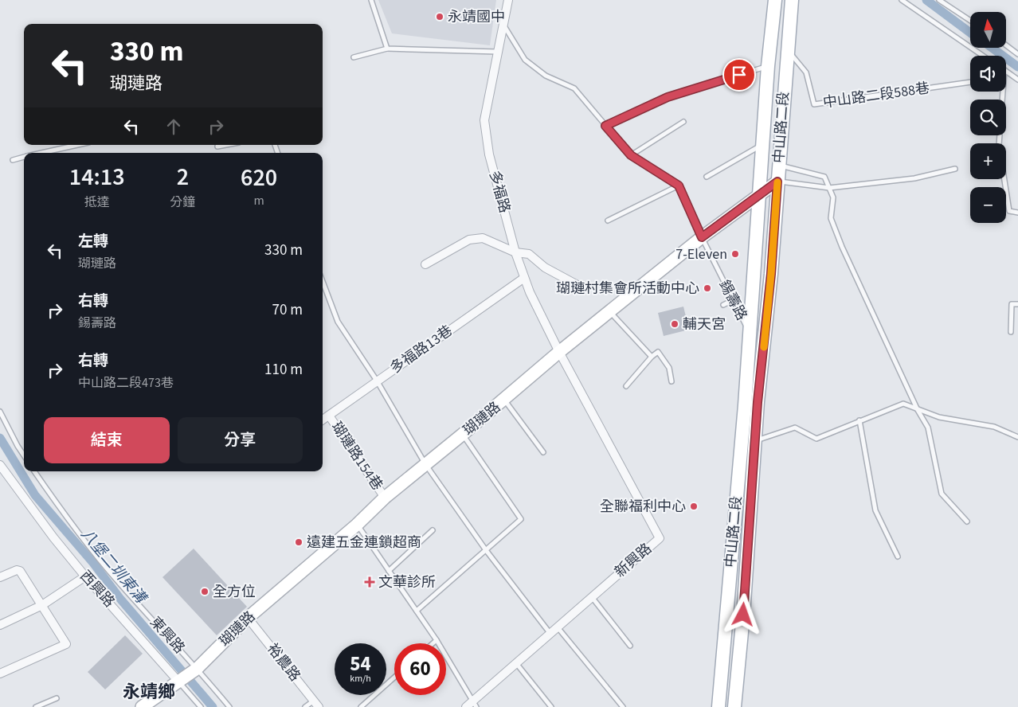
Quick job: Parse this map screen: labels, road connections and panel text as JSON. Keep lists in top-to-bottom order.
{
  "streets": {
    "main road": ["中山路二段"],
    "street": [
      "多福路",
      "多福路13巷",
      "瑚璉路",
      "瑚璉路154巷",
      "新興路",
      "西興路",
      "裕農路"
    ],
    "lane": ["中山路二段588巷", "錫壽路", "東興路"]
  },
  "crossings": [
    ["中山路二段588巷", "中山路二段"],
    ["中山路二段", "錫壽路"],
    ["中山路二段", "瑚璉路"],
    ["多福路", "多福路13巷"],
    ["多福路", "瑚璉路"],
    ["多福路", "新興路"],
    ["錫壽路", "瑚璉路"],
    ["多福路13巷", "瑚璉路154巷"],
    ["瑚璉路", "瑚璉路154巷"],
    ["瑚璉路", "新興路"],
    ["瑚璉路", "西興路"],
    ["瑚璉路", "東興路"],
    ["瑚璉路", "裕農路"]
  ],
  "districts": ["永靖鄉"],
  "water": ["八堡二圳東溝"],
  "places": {
    "other": [
      "永靖國中",
      "7-Eleven",
      "瑚璉村集會所活動中心",
      "輔天宮",
      "全聯福利中心",
      "遠建五金連鎖超商",
      "全方位"
    ],
    "health": ["文華診所"]
  },
  "north": "top",
  "page": {
    "map_buttons": ["+", "−"],
    "turn": ["330 m", "瑚璉路"],
    "eta": [
      "14:13",
      "抵達",
      "2",
      "分鐘",
      "620",
      "m"
    ],
    "list": [
      {
        "name": "左轉",
        "note": "瑚璉路",
        "value": "330 m"
      },
      {
        "name": "右轉",
        "note": "錫壽路",
        "value": "70 m"
      },
      {
        "name": "右轉",
        "note": "中山路二段473巷",
        "value": "110 m"
      }
    ],
    "buttons": ["結束", "分享"],
    "speed": "54 km/h",
    "limit": "60"
  }
}
